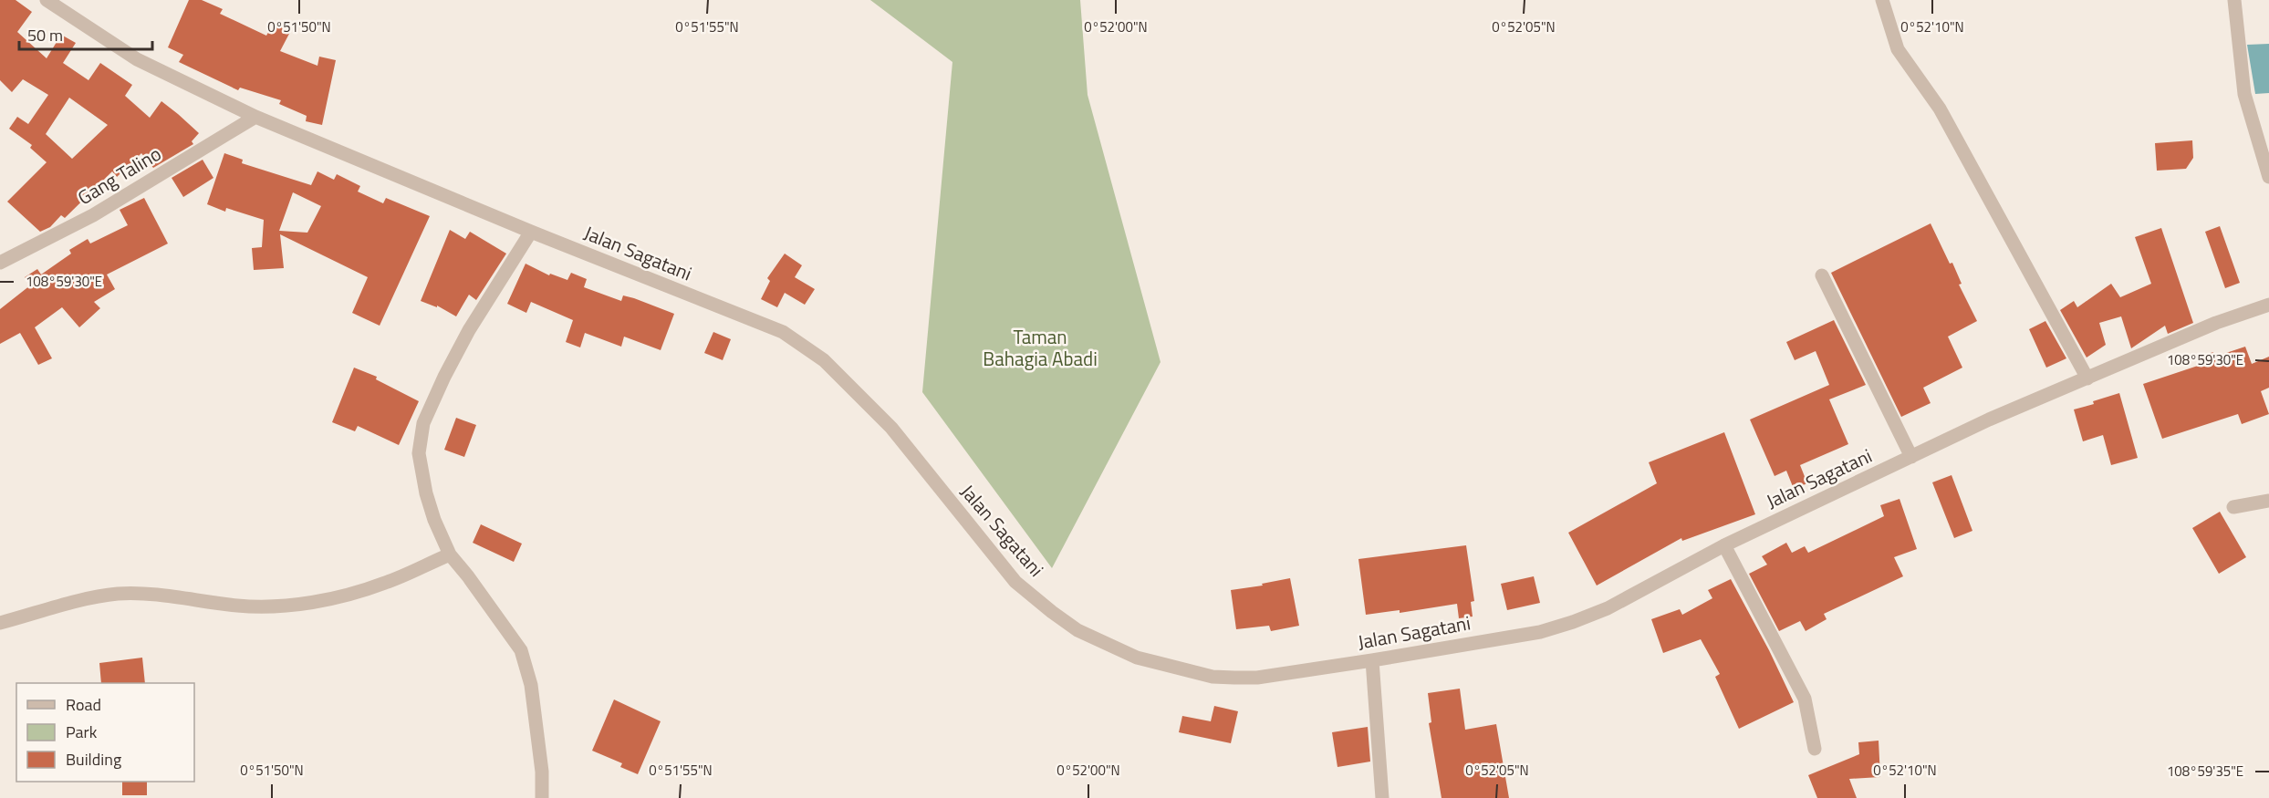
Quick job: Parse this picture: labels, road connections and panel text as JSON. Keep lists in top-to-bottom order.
{
  "streets": {
    "street": ["Gang Talino", "Jalan Sagatani"]
  },
  "crossings": [
    ["Gang Talino", "Jalan Sagatani"]
  ],
  "parks": ["Taman Bahagia Abadi"],
  "legend": ["Road", "Park", "Building"],
  "scale_bar": "50 m",
  "coordinates": [
    "0°51'50\"N",
    "0°51'55\"N",
    "0°52'00\"N",
    "0°52'05\"N",
    "0°52'10\"N",
    "108°59'30\"E",
    "108°59'35\"E"
  ]
}
